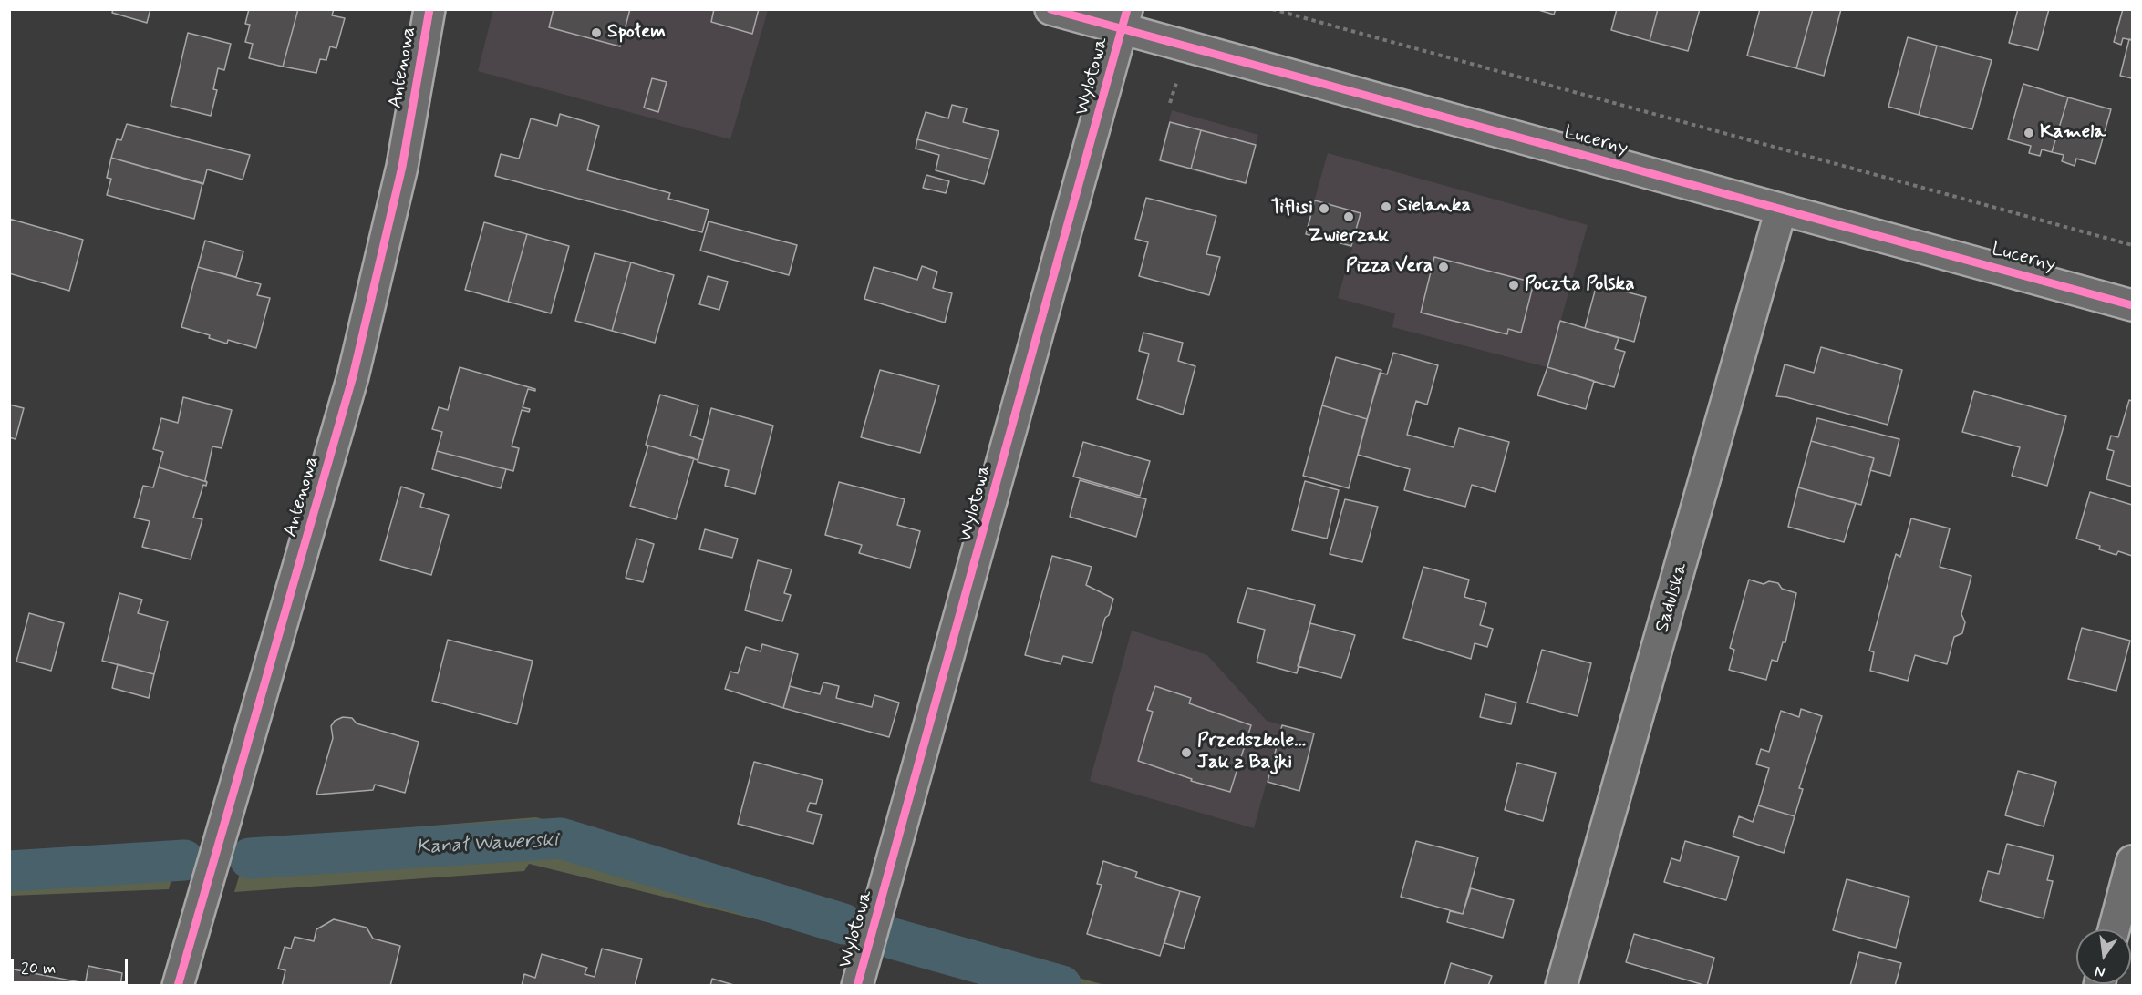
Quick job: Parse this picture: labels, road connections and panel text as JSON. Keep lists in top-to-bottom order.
{
  "streets": {
    "street": [
      "Antenowa",
      "Wylotowa",
      "Lucerny",
      "Sadulska"
    ]
  },
  "crossings": [
    ["Wylotowa", "Lucerny"],
    ["Lucerny", "Sadulska"]
  ],
  "water": ["Kanał Wawerski"],
  "places": [
    "Społem",
    "Kamela",
    "Sielanka",
    "Tiflisi",
    "Zwierzak",
    "Pizza Vera",
    "Poczta Polska",
    "Przedszkole... Jak z Bajki"
  ],
  "scale_bar": "20 m",
  "north": "bottom"
}
